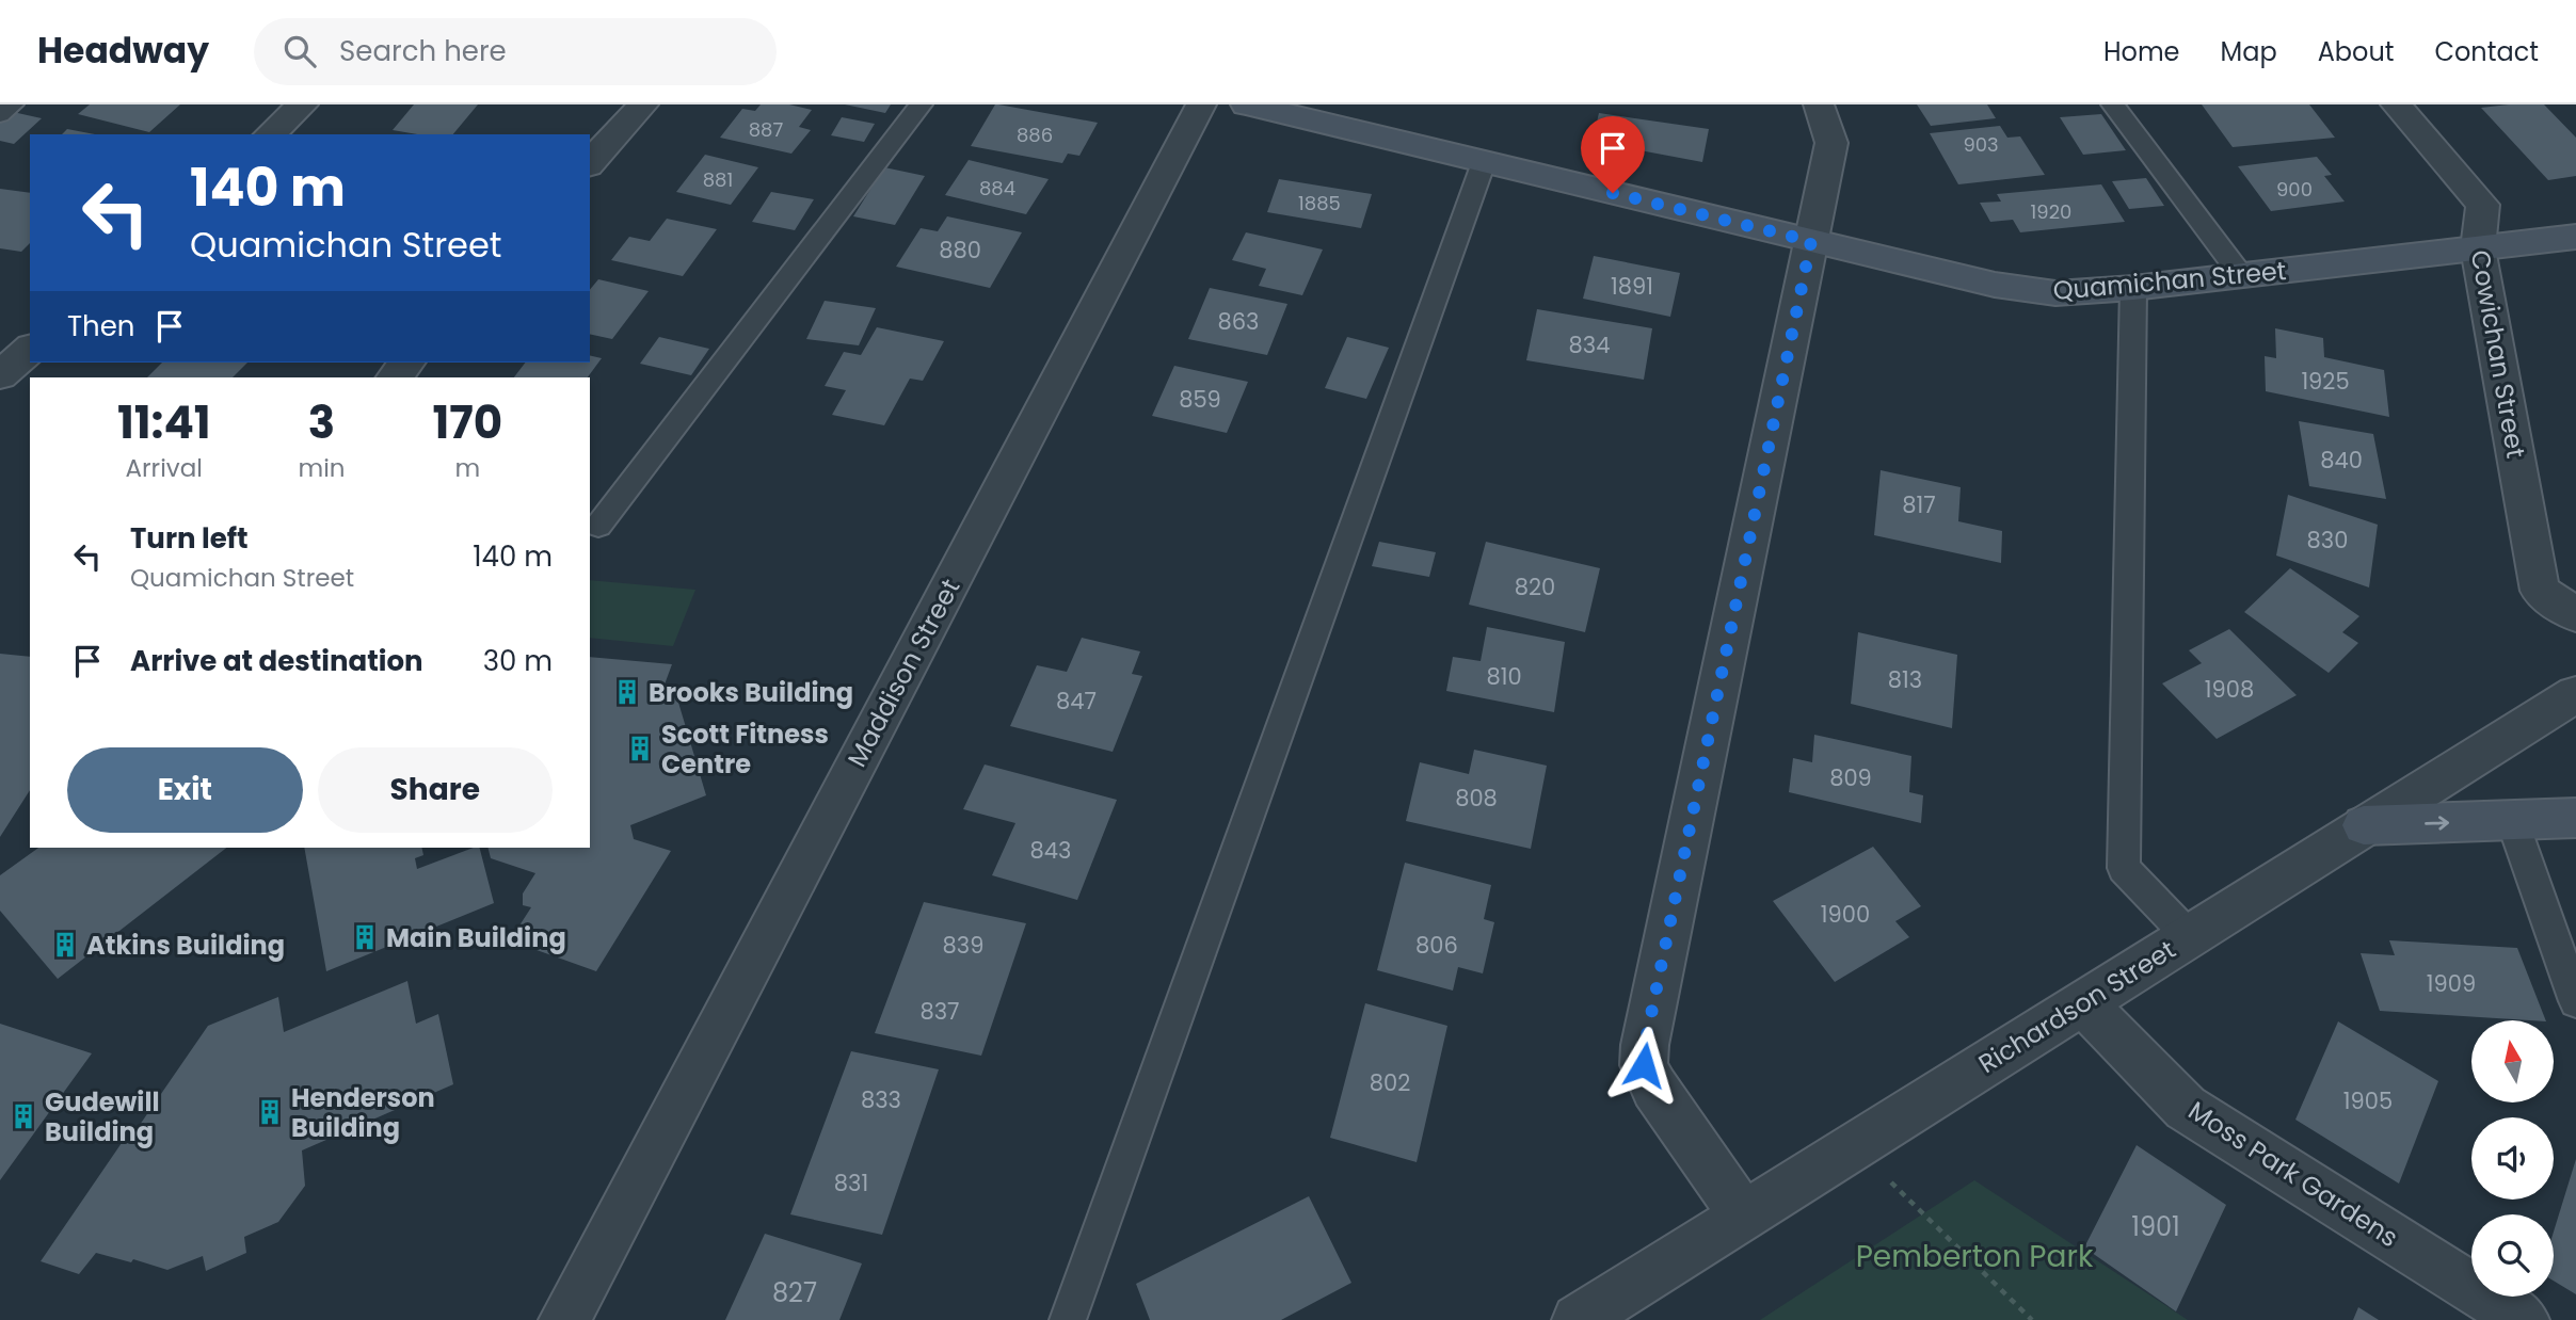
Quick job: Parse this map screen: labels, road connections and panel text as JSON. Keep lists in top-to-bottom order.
{
  "streets": {
    "street": [
      "Quamichan Street",
      "Cowichan Street",
      "Maddison Street",
      "Richardson Street",
      "Moss Park Gardens"
    ]
  },
  "crossings": [
    ["Quamichan Street", "Cowichan Street"],
    ["Richardson Street", "Moss Park Gardens"]
  ],
  "parks": ["Pemberton Park"],
  "places": {
    "building": [
      "Brooks Building",
      "Scott Fitness Centre",
      "Main Building",
      "Atkins Building",
      "Henderson Building",
      "Gudewill Building"
    ]
  },
  "house_numbers": [
    "887",
    "886",
    "903",
    "881",
    "884",
    "900",
    "1885",
    "1920",
    "880",
    "1891",
    "863",
    "834",
    "1925",
    "859",
    "840",
    "817",
    "830",
    "820",
    "810",
    "813",
    "1908",
    "847",
    "809",
    "808",
    "843",
    "1900",
    "839",
    "806",
    "1909",
    "837",
    "802",
    "833",
    "1905",
    "831",
    "1901",
    "827"
  ],
  "north": "top",
  "page": {
    "header": "Headway",
    "search": "Search here",
    "nav": [
      "Home",
      "Map",
      "About",
      "Contact"
    ],
    "turn": ["140 m", "Quamichan Street"],
    "then": "Then",
    "eta": [
      "11:41",
      "Arrival",
      "3",
      "min",
      "170",
      "m"
    ],
    "list": [
      {
        "name": "Turn left",
        "note": "Quamichan Street",
        "value": "140 m"
      },
      {
        "name": "Arrive at destination",
        "value": "30 m"
      }
    ],
    "buttons": ["Exit", "Share"]
  }
}
